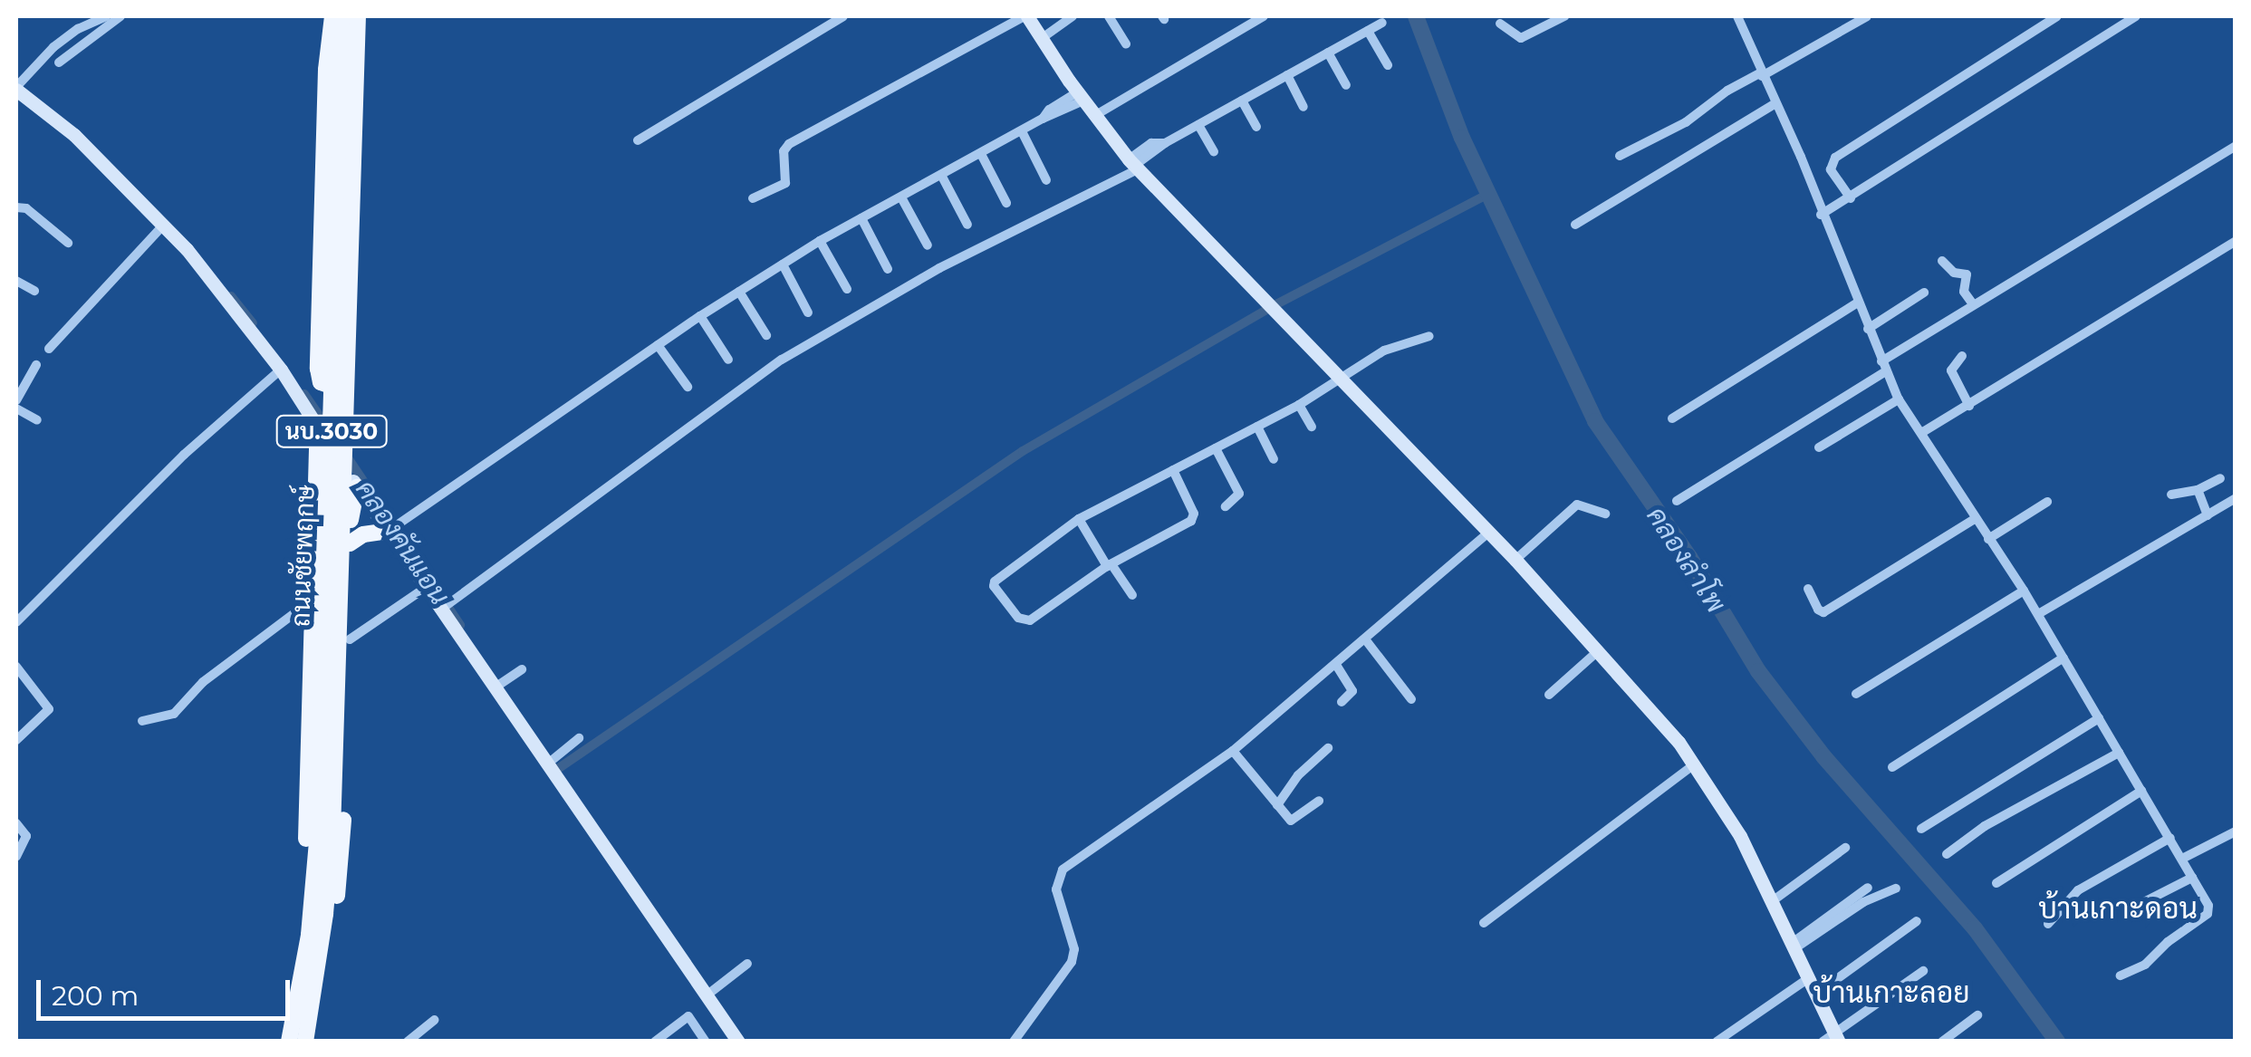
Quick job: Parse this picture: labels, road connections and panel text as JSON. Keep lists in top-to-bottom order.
{
  "streets": {
    "main road": ["นบ.3030", "ถนนชัยพฤกษ์"]
  },
  "districts": ["บ้านเกาะดอน", "บ้านเกาะลอย"],
  "water": ["คลองคันแอน", "คลองลำโพ"],
  "scale_bar": "200 m"
}
